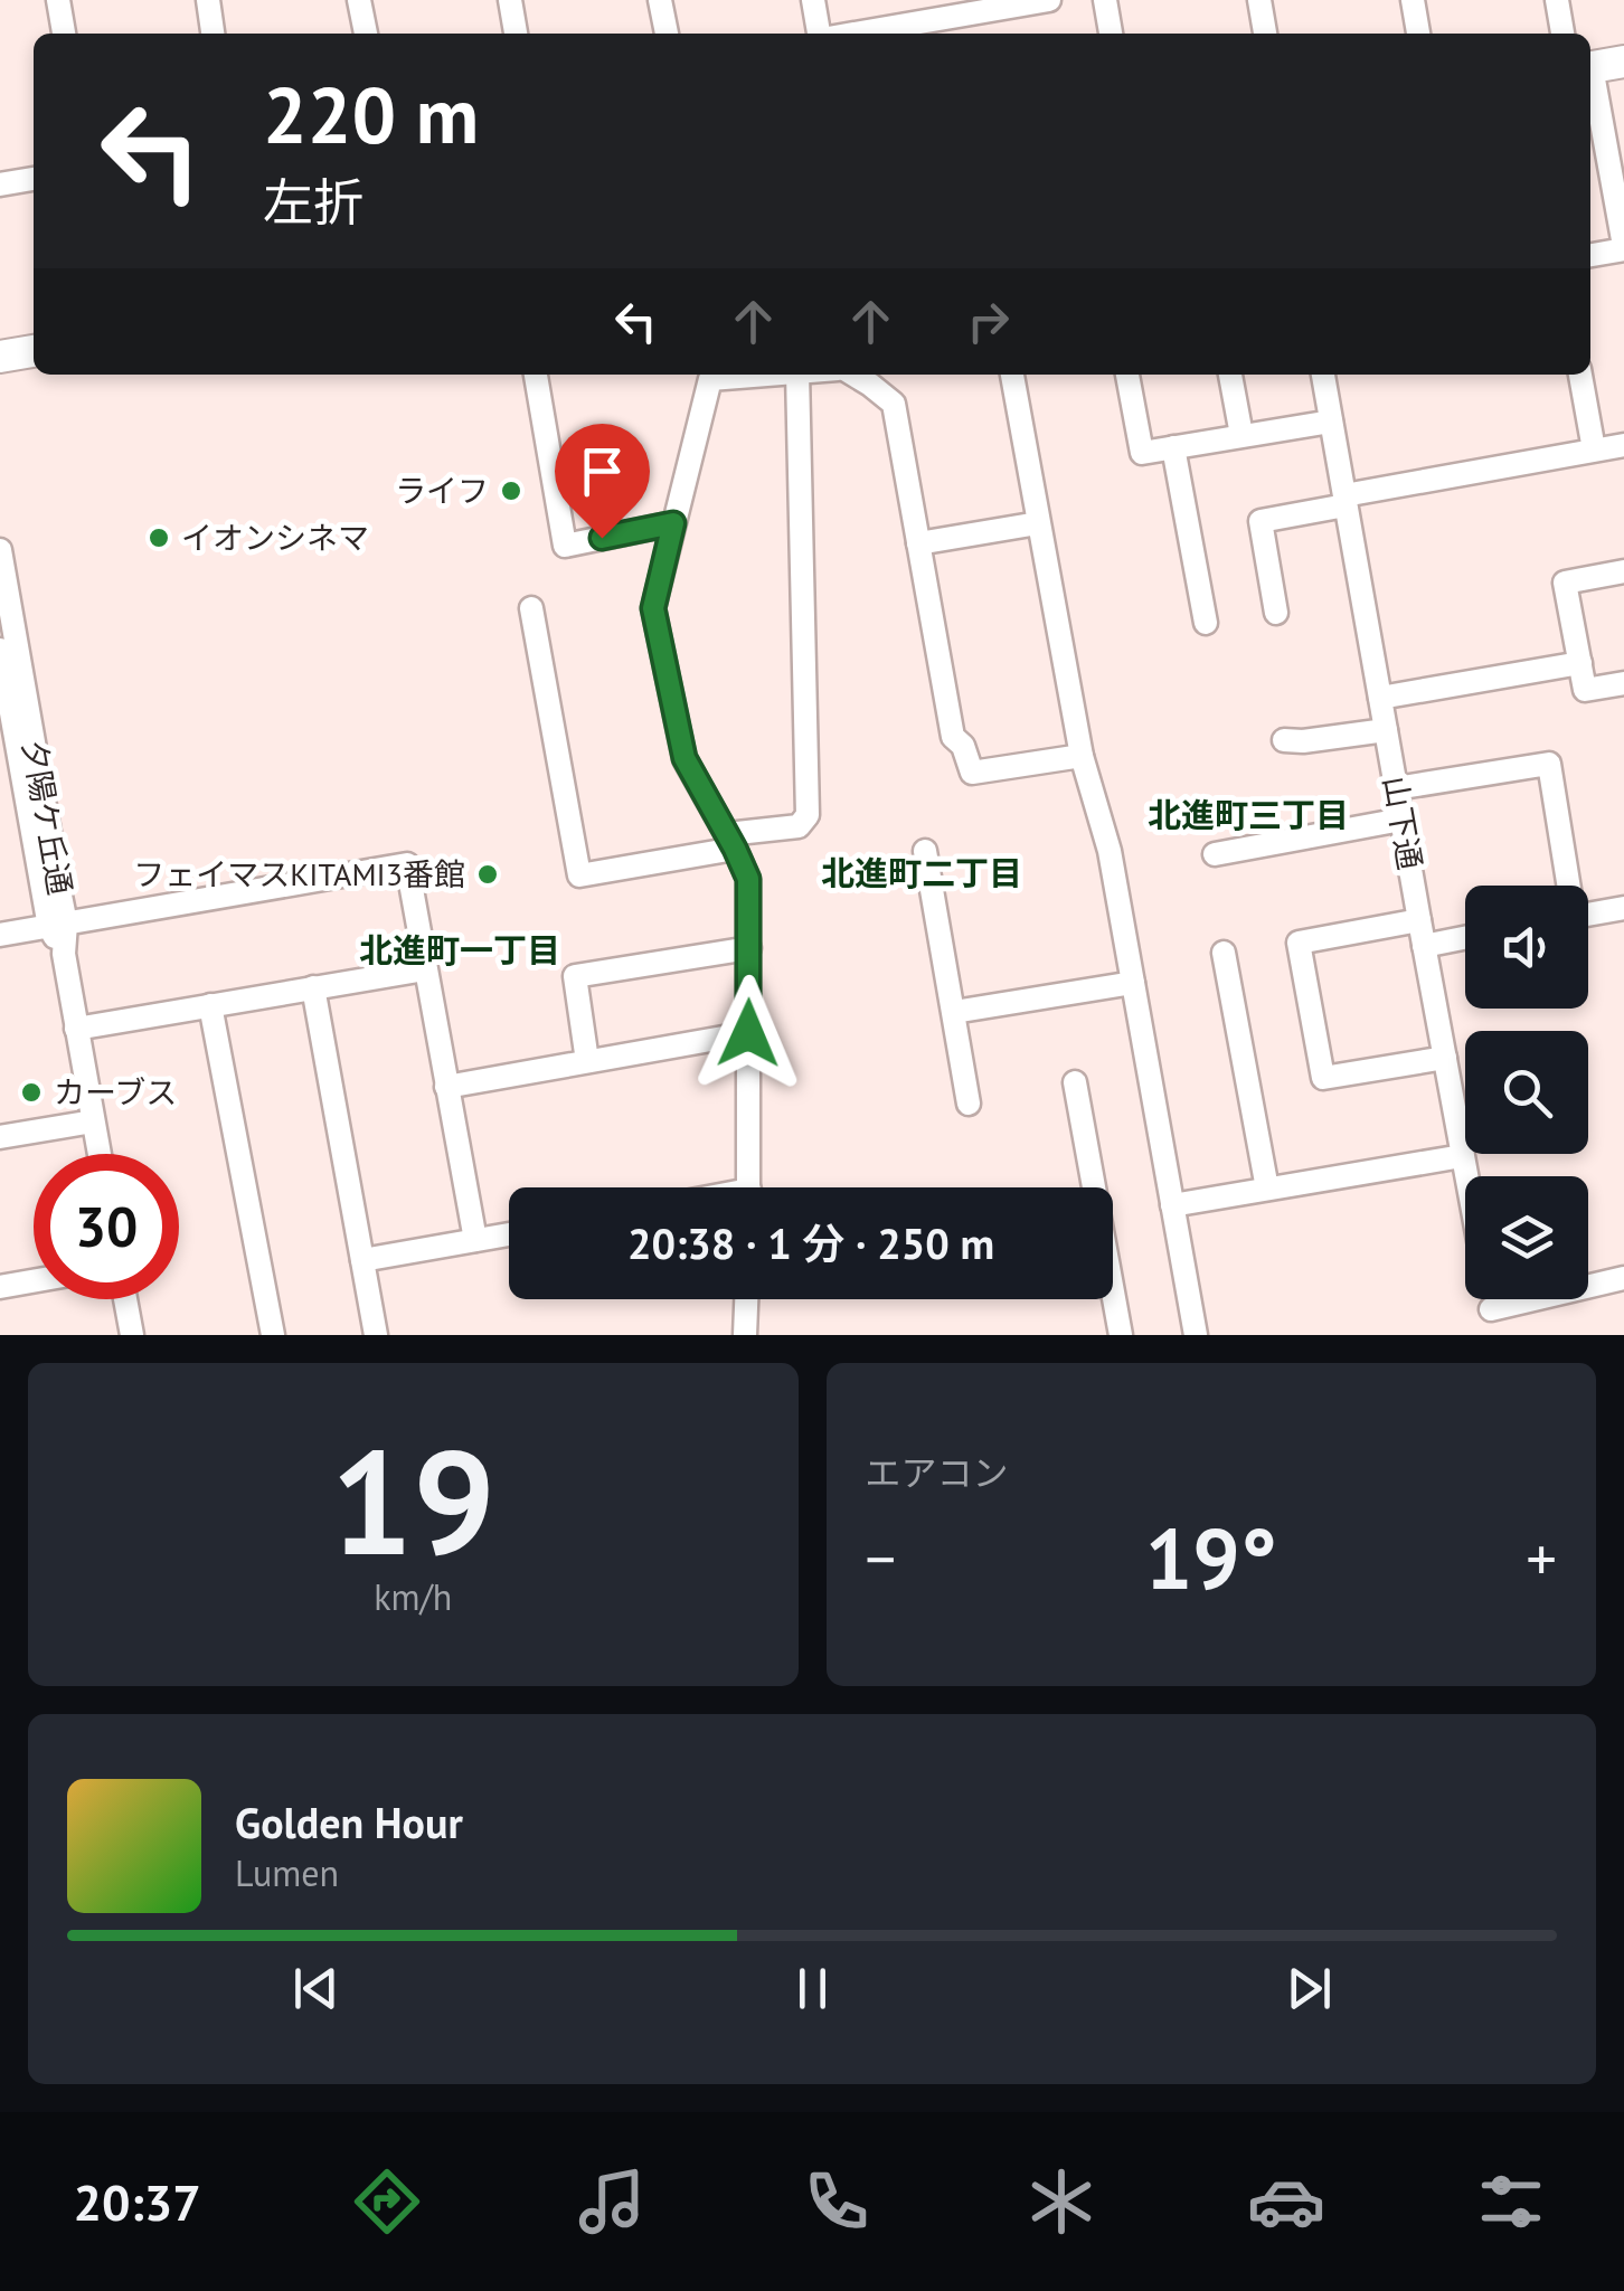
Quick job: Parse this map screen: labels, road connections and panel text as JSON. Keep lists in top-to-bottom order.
{
  "streets": {
    "street": ["夕陽ケ丘通", "山下通"]
  },
  "districts": ["北進町三丁目", "北進町二丁目", "北進町一丁目"],
  "places": [
    "ライフ",
    "イオンシネマ",
    "フェイマスKITAMI3番館",
    "カーブス"
  ],
  "page": {
    "turn": ["220 m", "左折"],
    "limit": "30",
    "trip": "20:38 · 1 分 · 250 m",
    "tile": [
      ["19", "km/h"],
      "エアコン"
    ],
    "heat": ["−", "19°", "+"],
    "song": ["Golden Hour", "Lumen"],
    "tabs": "20:37"
  }
}
